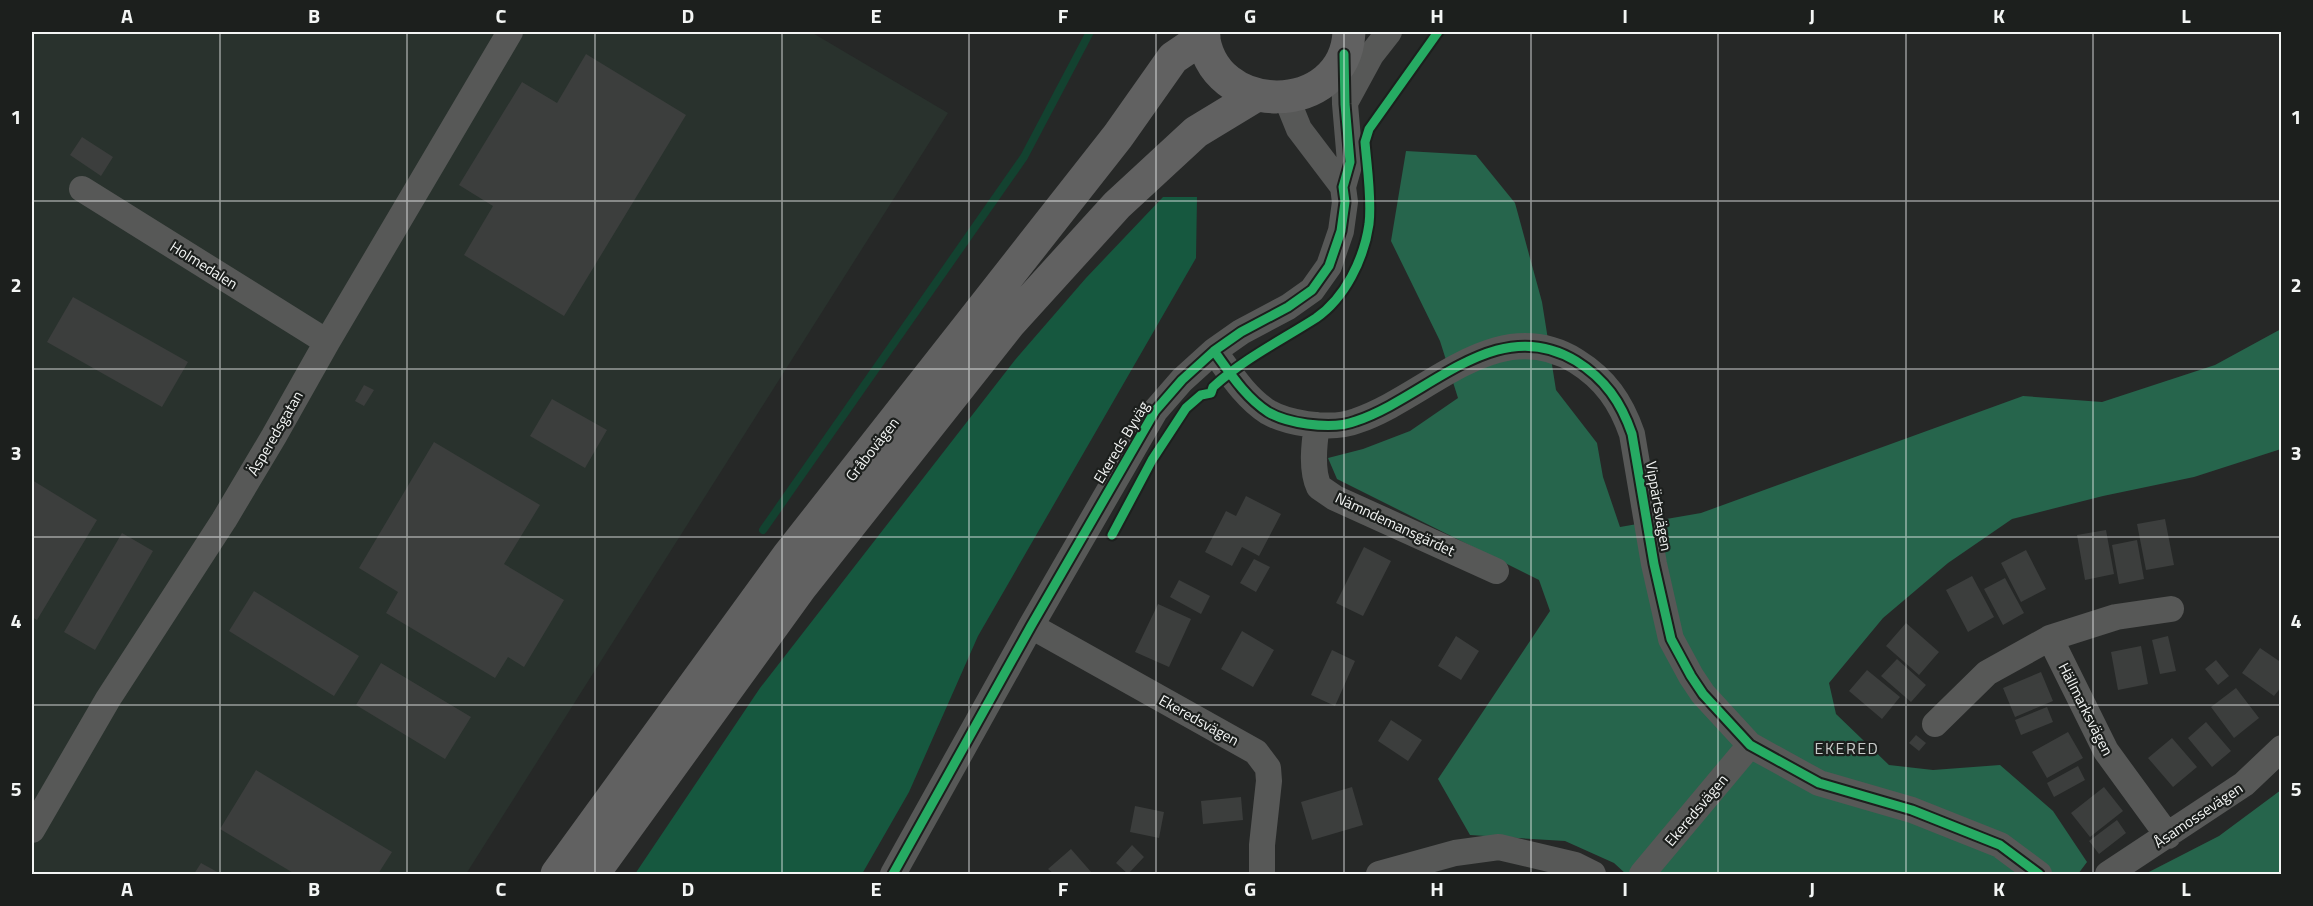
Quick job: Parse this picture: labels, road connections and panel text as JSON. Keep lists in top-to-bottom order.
{
  "streets": {
    "main road": ["Gråbovägen"],
    "street": [
      "Holmedalen",
      "Äsperedsgatan",
      "Ekereds Byväg",
      "Vippärtsvägen",
      "Nämndemansgärdet",
      "Hällmarksvägen",
      "Ekeredsvägen",
      "Åsamossevägen"
    ]
  },
  "crossings": [
    ["Holmedalen", "Äsperedsgatan"],
    ["Ekereds Byväg", "Gråbovägen"],
    ["Ekereds Byväg", "Vippärtsvägen"],
    ["Ekereds Byväg", "Ekeredsvägen"],
    ["Vippärtsvägen", "Nämndemansgärdet"],
    ["Vippärtsvägen", "Ekeredsvägen"],
    ["Hällmarksvägen", "Åsamossevägen"]
  ],
  "districts": ["EKERED"],
  "grid": {
    "columns": [
      "A",
      "B",
      "C",
      "D",
      "E",
      "F",
      "G",
      "H",
      "I",
      "J",
      "K",
      "L"
    ],
    "rows": [
      "1",
      "2",
      "3",
      "4",
      "5"
    ]
  }
}
